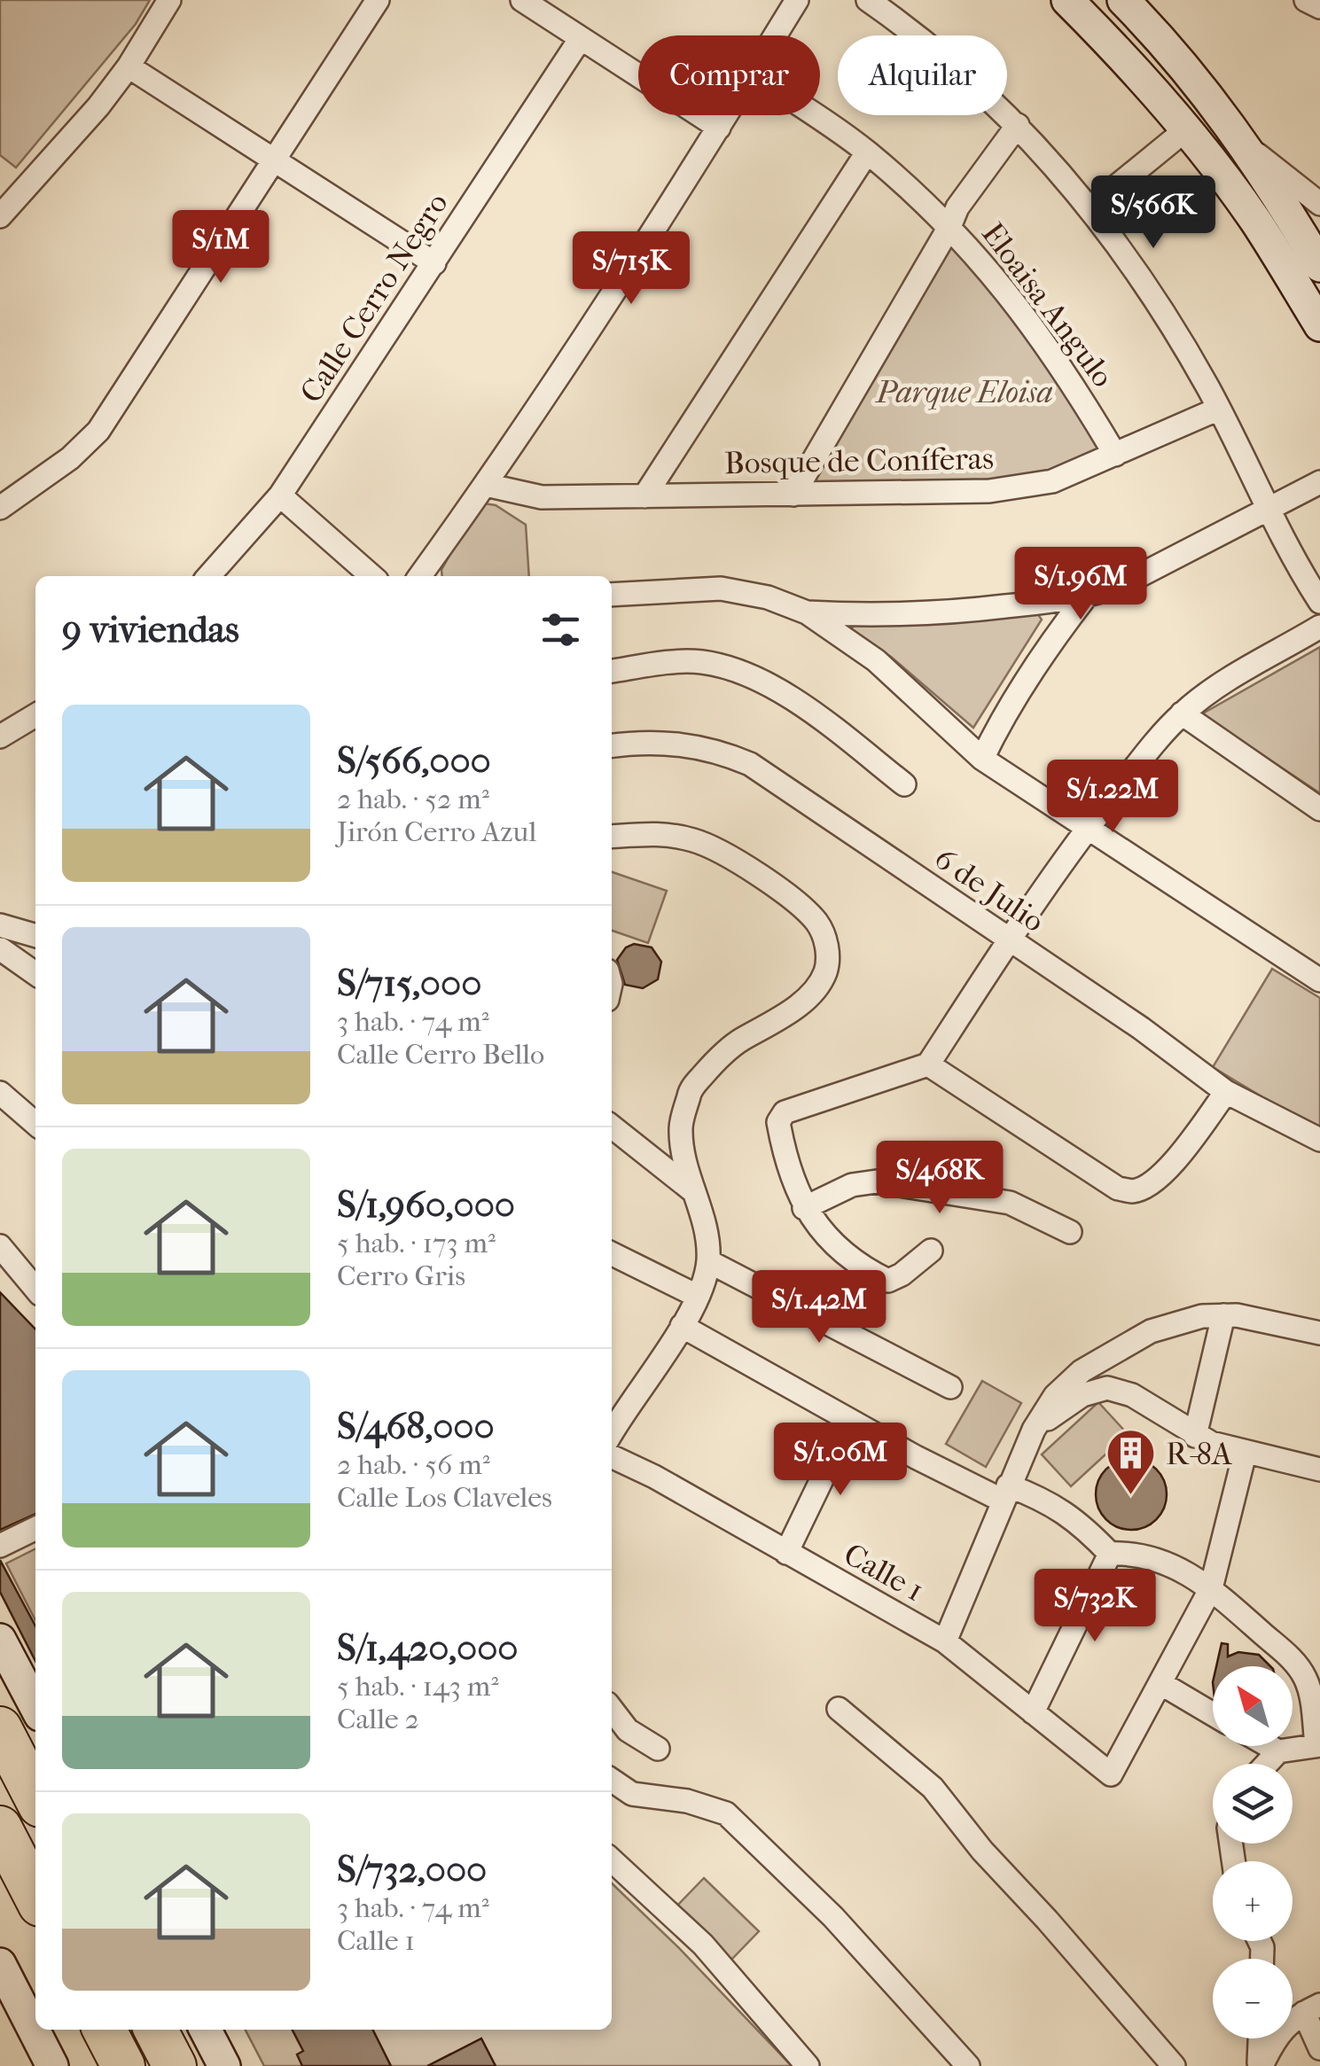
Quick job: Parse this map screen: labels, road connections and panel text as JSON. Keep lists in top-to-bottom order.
{
  "streets": {
    "street": [
      "Calle Cerro Negro",
      "Eloaisa Angulo",
      "Bosque de Coníferas",
      "6 de Julio",
      "Calle 1"
    ]
  },
  "crossings": [
    ["Eloaisa Angulo", "Bosque de Coníferas"]
  ],
  "parks": ["Parque Eloisa"],
  "places": {
    "building": ["R-8A"]
  },
  "north": "top left",
  "page": {
    "chip": ["Comprar", "Alquilar"],
    "price": [
      "S/566K",
      "S/1M",
      "S/715K",
      "S/1.96M",
      "S/1.22M",
      "S/468K",
      "S/1.42M",
      "S/1.06M",
      "S/732K"
    ],
    "heading": "9 viviendas",
    "list": [
      {
        "name": "S/566,000",
        "note": "2 hab. · 52 m² · Jirón Cerro Azul"
      },
      {
        "name": "S/715,000",
        "note": "3 hab. · 74 m² · Calle Cerro Bello"
      },
      {
        "name": "S/1,960,000",
        "note": "5 hab. · 173 m² · Cerro Gris"
      },
      {
        "name": "S/468,000",
        "note": "2 hab. · 56 m² · Calle Los Claveles"
      },
      {
        "name": "S/1,420,000",
        "note": "5 hab. · 143 m² · Calle 2"
      },
      {
        "name": "S/732,000",
        "note": "3 hab. · 74 m² · Calle 1"
      }
    ],
    "map_buttons": ["+", "−"]
  }
}
